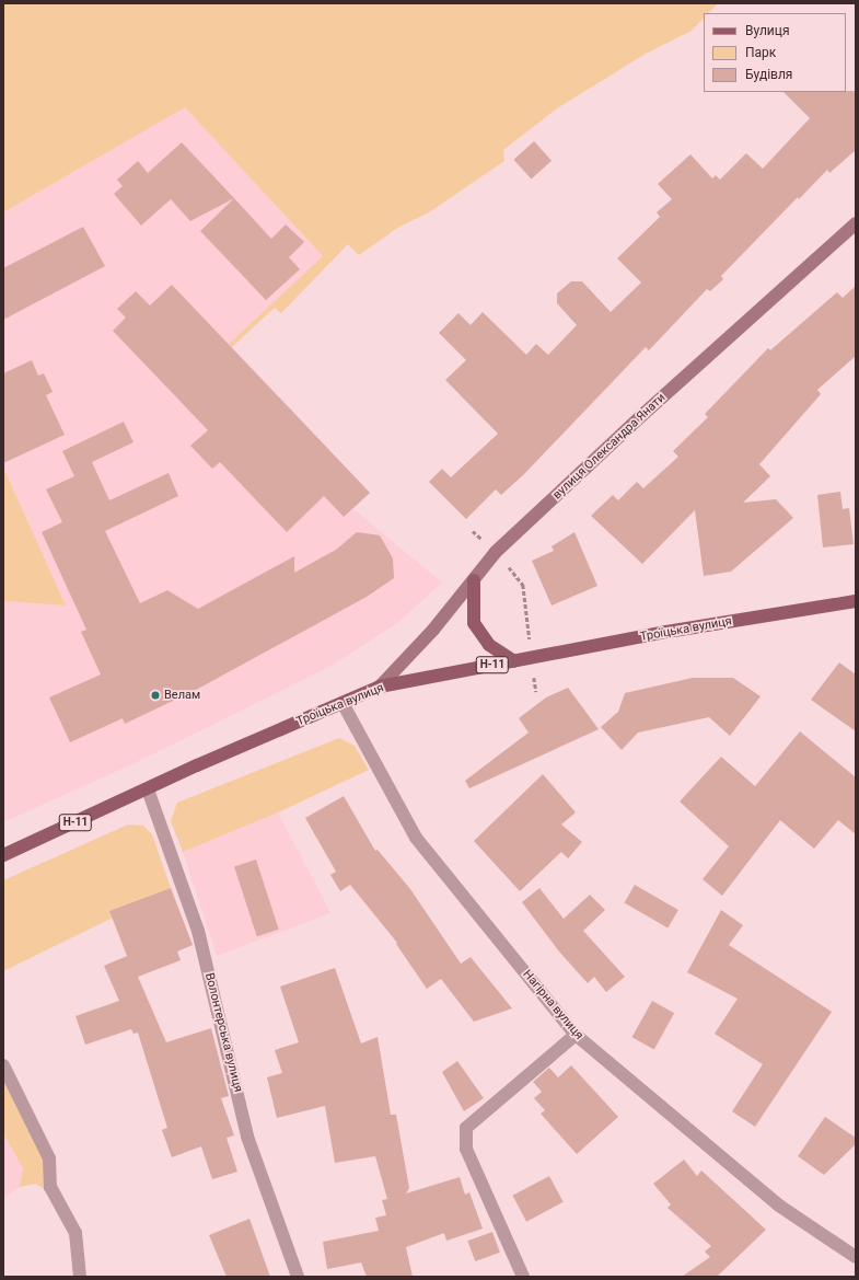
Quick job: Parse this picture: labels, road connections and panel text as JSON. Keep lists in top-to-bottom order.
{
  "streets": {
    "main road": ["Троїцька вулиця", "Н-11"],
    "street": ["вулиця Олександра Янати", "Нагірна вулиця", "Волонтерська вулиця"]
  },
  "crossings": [
    ["вулиця Олександра Янати", "Троїцька вулиця"],
    ["Троїцька вулиця", "Нагірна вулиця"],
    ["Троїцька вулиця", "Волонтерська вулиця"]
  ],
  "places": ["Велам"],
  "legend": ["Вулиця", "Парк", "Будівля"]
}
